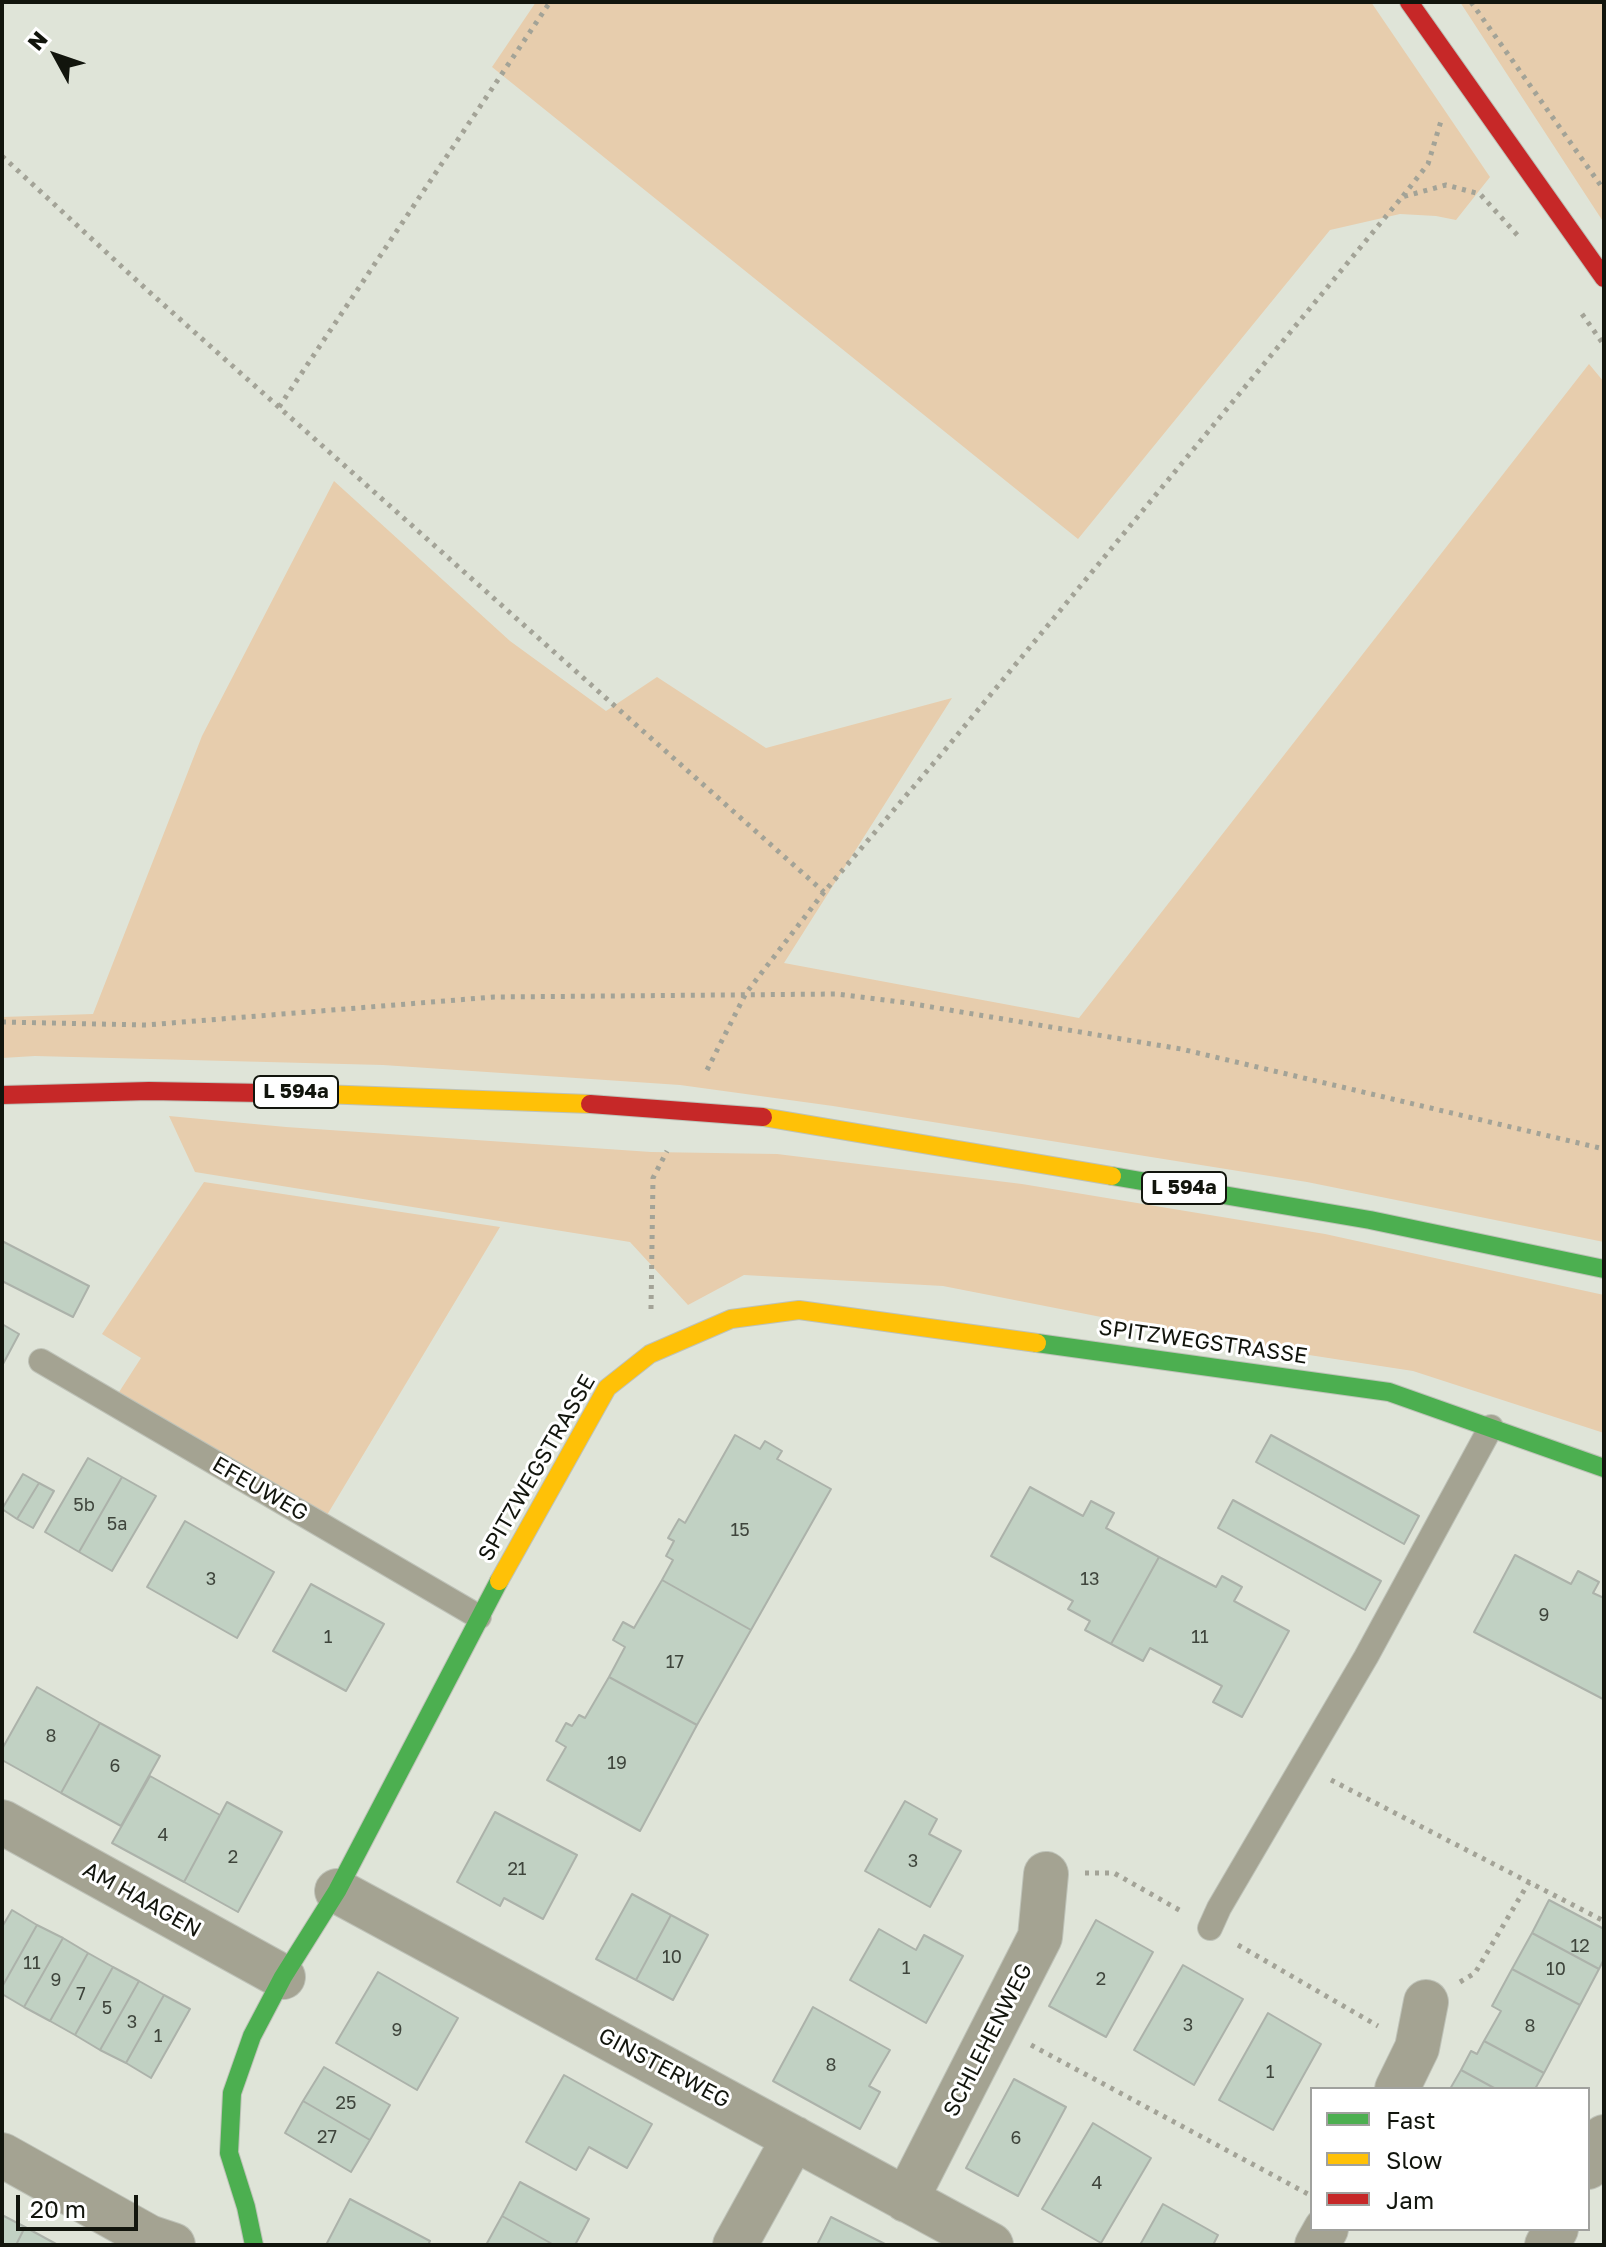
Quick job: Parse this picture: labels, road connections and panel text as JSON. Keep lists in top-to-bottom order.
{
  "streets": {
    "street": [
      "L 594a",
      "SPITZWEGSTRASSE",
      "AM HAAGEN",
      "SCHLEHENWEG",
      "GINSTERWEG"
    ],
    "lane": ["EFEUWEG"]
  },
  "crossings": [
    ["SPITZWEGSTRASSE", "EFEUWEG"],
    ["SPITZWEGSTRASSE", "AM HAAGEN"],
    ["SPITZWEGSTRASSE", "GINSTERWEG"],
    ["SCHLEHENWEG", "GINSTERWEG"]
  ],
  "house_numbers": [
    "5b",
    "5a",
    "15",
    "3",
    "13",
    "9",
    "1",
    "11",
    "17",
    "8",
    "19",
    "6",
    "4",
    "2",
    "3",
    "21",
    "12",
    "10",
    "11",
    "1",
    "10",
    "2",
    "9",
    "7",
    "5",
    "3",
    "3",
    "8",
    "9",
    "1",
    "8",
    "1",
    "25",
    "27",
    "6",
    "4"
  ],
  "legend": ["Fast", "Slow", "Jam"],
  "scale_bar": "20 m",
  "north": "top left"
}
